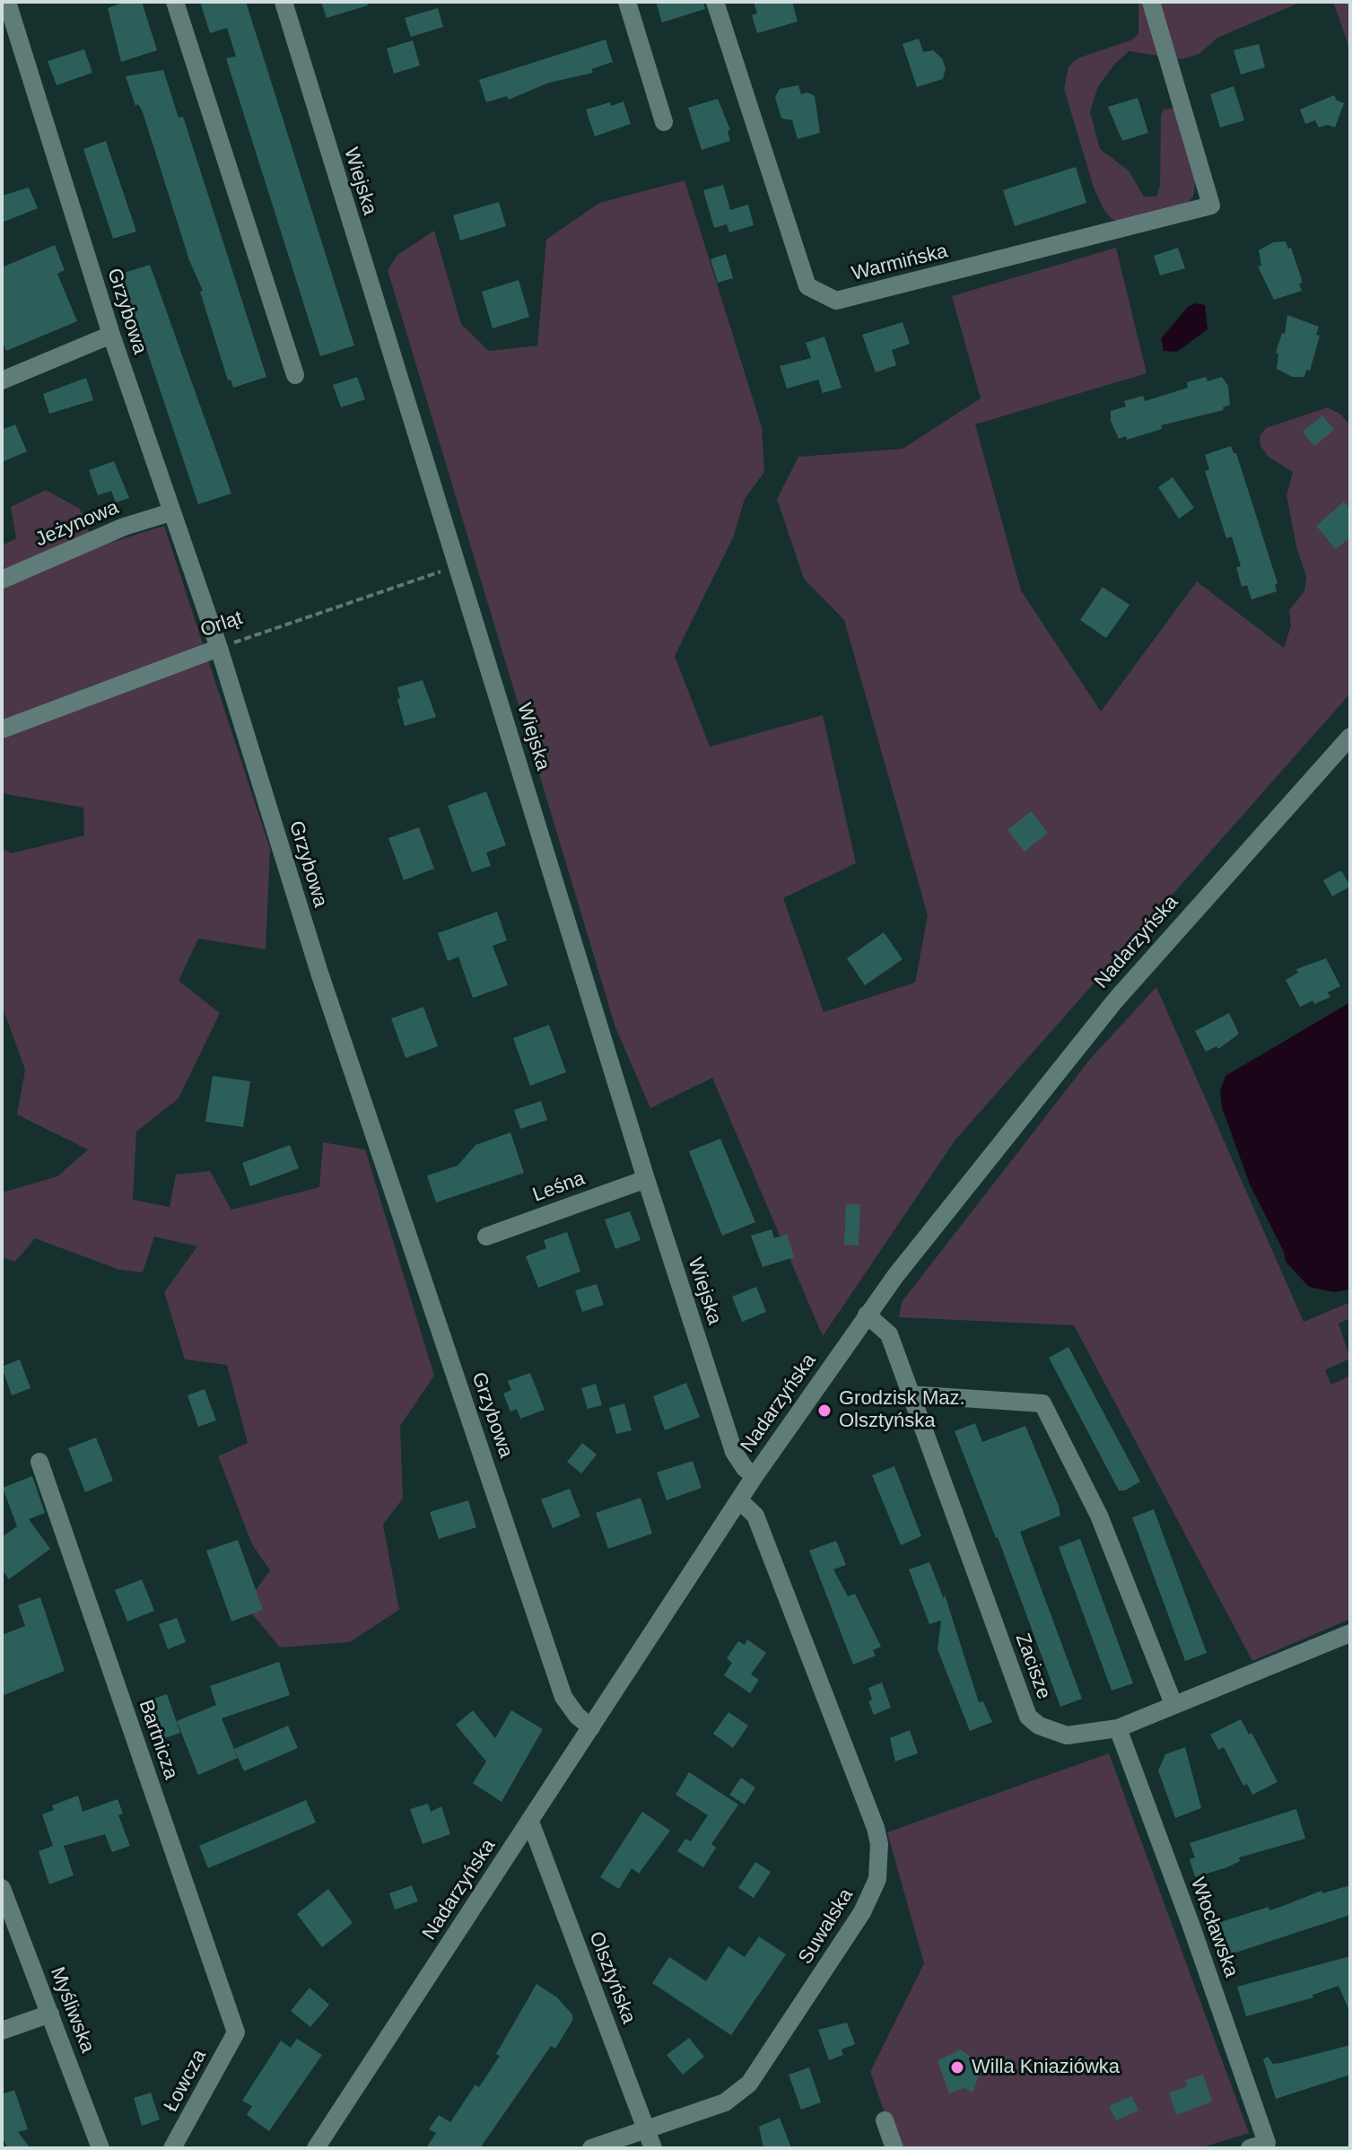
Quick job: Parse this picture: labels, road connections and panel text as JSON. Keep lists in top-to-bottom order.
{
  "streets": {
    "street": [
      "Wiejska",
      "Warmińska",
      "Grzybowa",
      "Jeżynowa",
      "Orląt",
      "Nadarzyńska",
      "Leśna",
      "Zacisze",
      "Bartnicza",
      "Suwalska",
      "Włocławska",
      "Olsztyńska",
      "Myśliwska",
      "Łowcza"
    ]
  },
  "crossings": [
    ["Wiejska", "Orląt"],
    ["Wiejska", "Nadarzyńska"],
    ["Wiejska", "Leśna"],
    ["Grzybowa", "Jeżynowa"],
    ["Grzybowa", "Orląt"],
    ["Grzybowa", "Nadarzyńska"],
    ["Nadarzyńska", "Zacisze"],
    ["Nadarzyńska", "Suwalska"],
    ["Nadarzyńska", "Olsztyńska"],
    ["Zacisze", "Włocławska"],
    ["Bartnicza", "Łowcza"],
    ["Suwalska", "Olsztyńska"]
  ],
  "places": ["Grodzisk Maz. Olsztyńska", "Willa Kniaziówka"]
}
